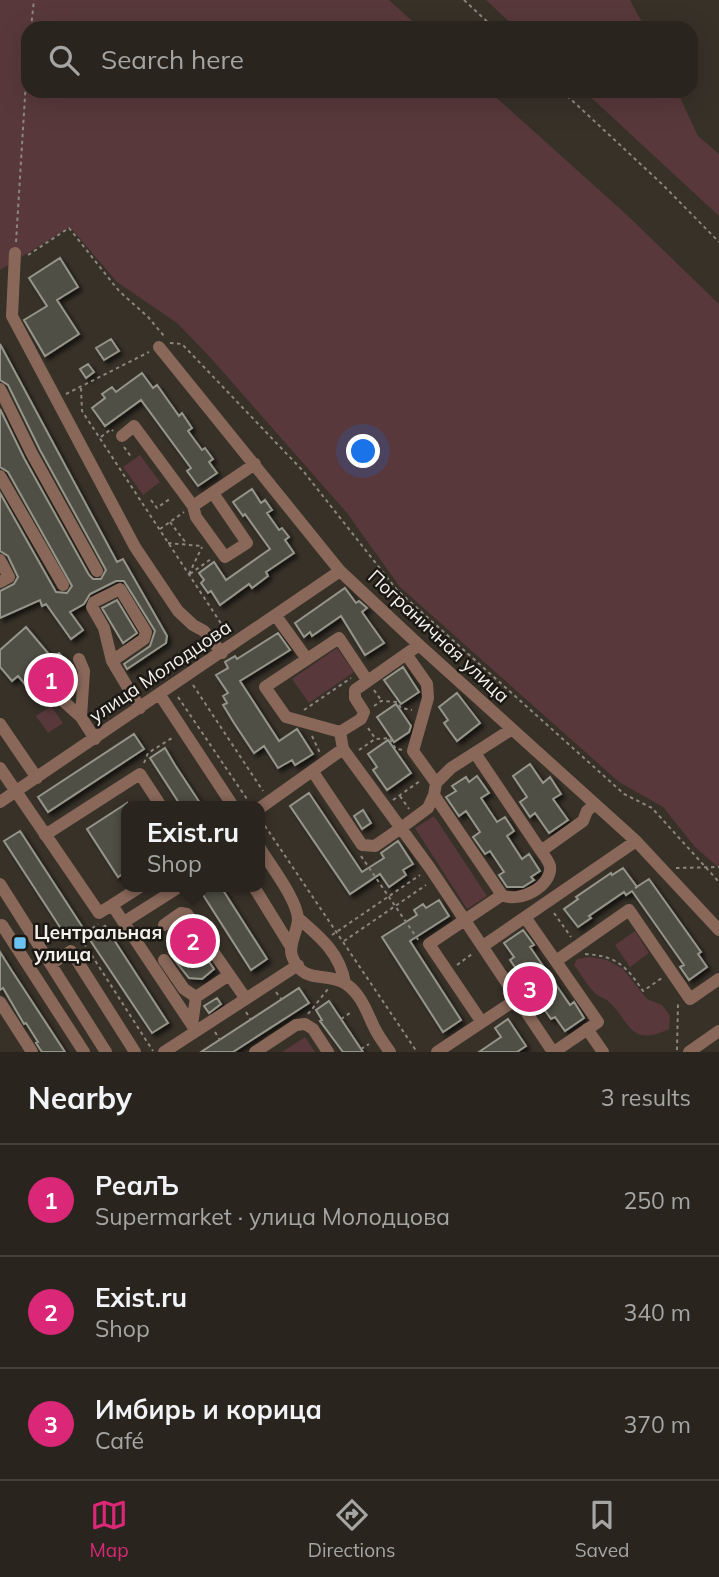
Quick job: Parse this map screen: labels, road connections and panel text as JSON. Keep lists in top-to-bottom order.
{
  "streets": {
    "street": ["Пограничная улица", "улица Молодцова"]
  },
  "crossings": [
    ["Пограничная улица", "улица Молодцова"]
  ],
  "places": {
    "transit": ["Центральная улица"]
  },
  "page": {
    "search": "Search here",
    "pins": ["1", "2", "3"],
    "popup": ["Exist.ru", "Shop"],
    "heading": ["Nearby", "3 results"],
    "list": [
      {
        "mark": "1",
        "name": "РеалЪ",
        "note": "Supermarket · улица Молодцова",
        "value": "250 m"
      },
      {
        "mark": "2",
        "name": "Exist.ru",
        "note": "Shop",
        "value": "340 m"
      },
      {
        "mark": "3",
        "name": "Имбирь и корица",
        "note": "Café",
        "value": "370 m"
      }
    ],
    "nav": ["Map", "Directions", "Saved"]
  }
}
